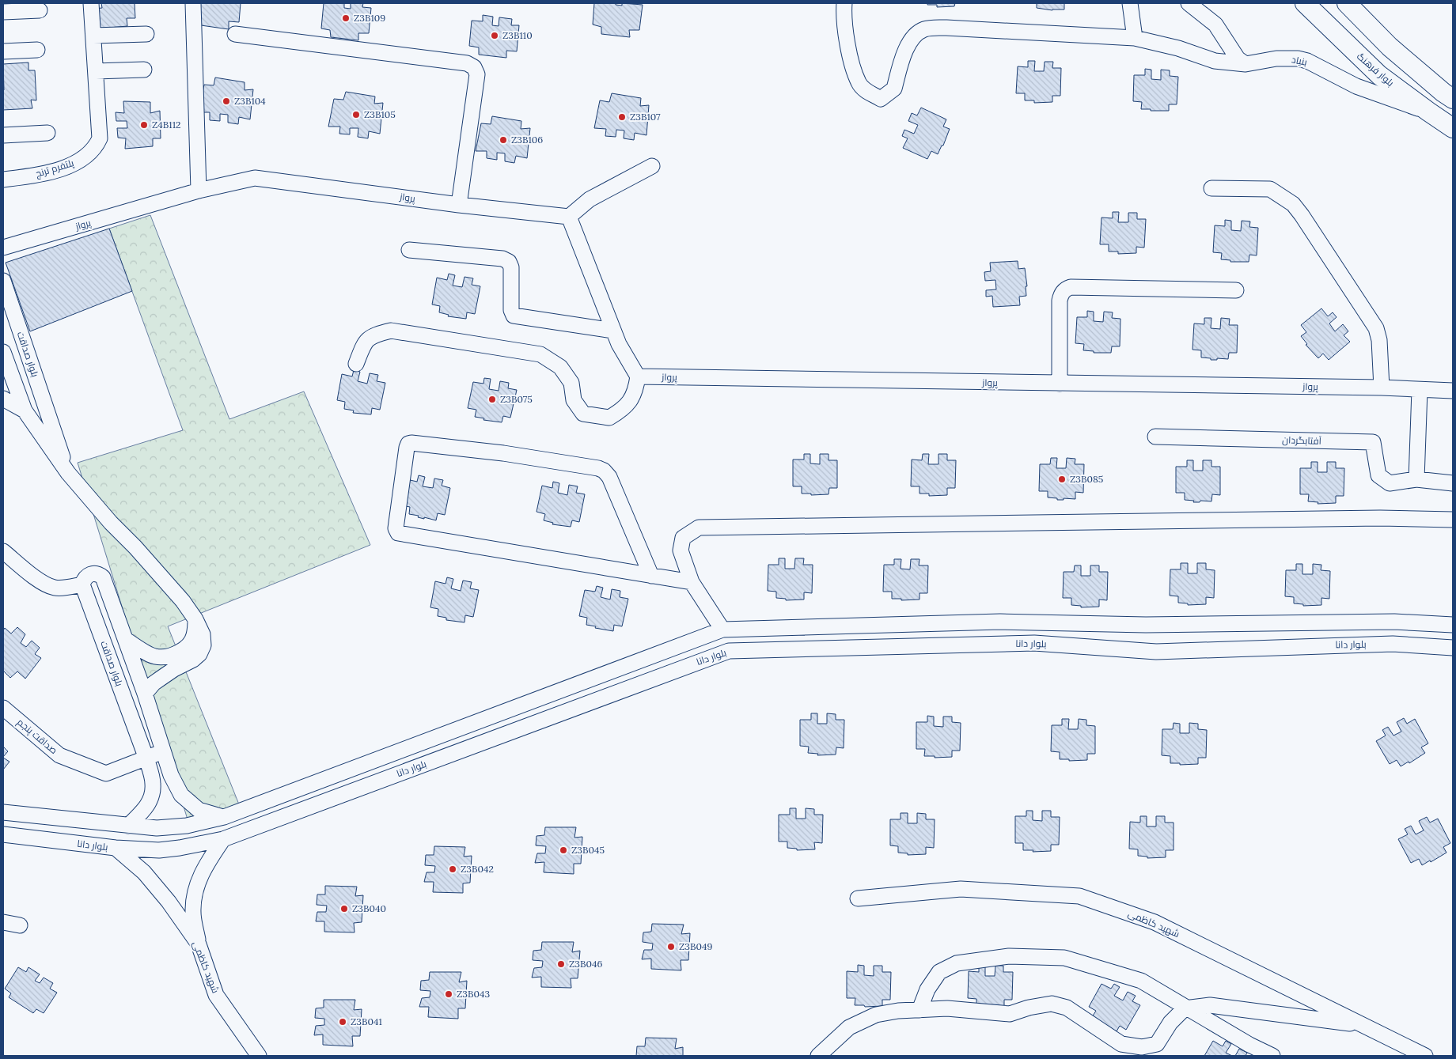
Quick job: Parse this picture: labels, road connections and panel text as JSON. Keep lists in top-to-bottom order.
{
  "streets": {
    "main road": ["بلوار فرهنگ"],
    "street": [
      "بنیاد",
      "پلتفرم ترنج",
      "پرواز",
      "بلوار صداقت",
      "آفتابگردان",
      "بلوار دانا",
      "صداقت پنجم",
      "شهید کاظمی"
    ]
  },
  "crossings": [
    ["بنیاد", "بلوار فرهنگ"],
    ["بلوار صداقت", "صداقت پنجم"],
    ["بلوار دانا", "شهید کاظمی"]
  ],
  "places": [
    "Z3B109",
    "Z3B110",
    "Z3B104",
    "Z3B105",
    "Z3B107",
    "Z4B112",
    "Z3B106",
    "Z3B075",
    "Z3B085",
    "Z3B045",
    "Z3B042",
    "Z3B040",
    "Z3B049",
    "Z3B046",
    "Z3B043",
    "Z3B041"
  ]
}
